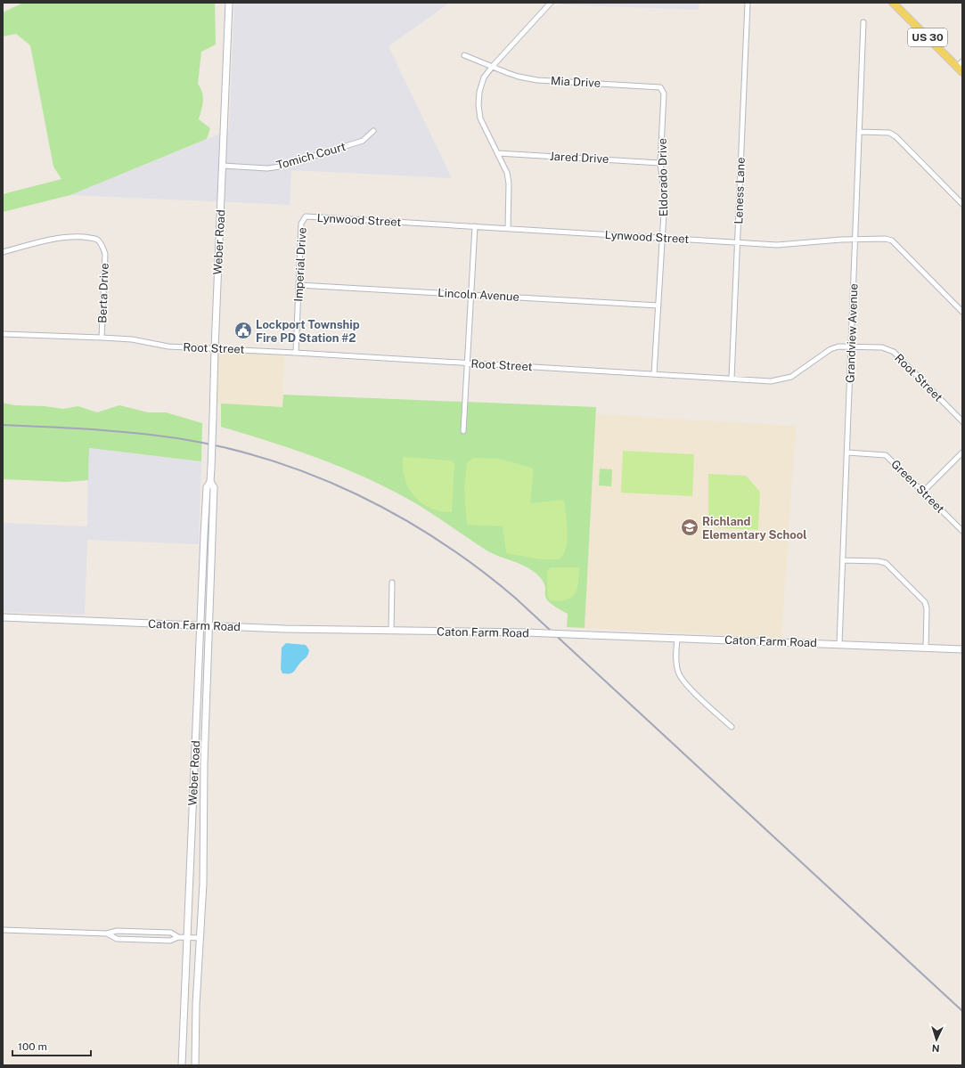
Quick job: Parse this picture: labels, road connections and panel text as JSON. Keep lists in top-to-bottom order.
{
  "streets": {
    "main road": ["US 30", "Weber Road", "Caton Farm Road"],
    "street": [
      "Mia Drive",
      "Tomich Court",
      "Jared Drive",
      "Eldorado Drive",
      "Leness Lane",
      "Lynwood Street",
      "Imperial Drive",
      "Berta Drive",
      "Lincoln Avenue",
      "Grandview Avenue",
      "Root Street",
      "Green Street"
    ]
  },
  "crossings": [
    ["Mia Drive", "Eldorado Drive"],
    ["Tomich Court", "Weber Road"],
    ["Jared Drive", "Eldorado Drive"],
    ["Eldorado Drive", "Lynwood Street"],
    ["Eldorado Drive", "Lincoln Avenue"],
    ["Eldorado Drive", "Root Street"],
    ["Leness Lane", "Lynwood Street"],
    ["Leness Lane", "Root Street"],
    ["Lynwood Street", "Imperial Drive"],
    ["Lynwood Street", "Grandview Avenue"],
    ["Weber Road", "Root Street"],
    ["Weber Road", "Caton Farm Road"],
    ["Imperial Drive", "Lincoln Avenue"],
    ["Imperial Drive", "Root Street"],
    ["Berta Drive", "Root Street"],
    ["Grandview Avenue", "Root Street"],
    ["Grandview Avenue", "Green Street"],
    ["Grandview Avenue", "Caton Farm Road"]
  ],
  "places": {
    "public building": ["Lockport Township Fire PD Station #2"],
    "school or university": ["Richland Elementary School"]
  },
  "scale_bar": "100 m",
  "north": "bottom"
}
